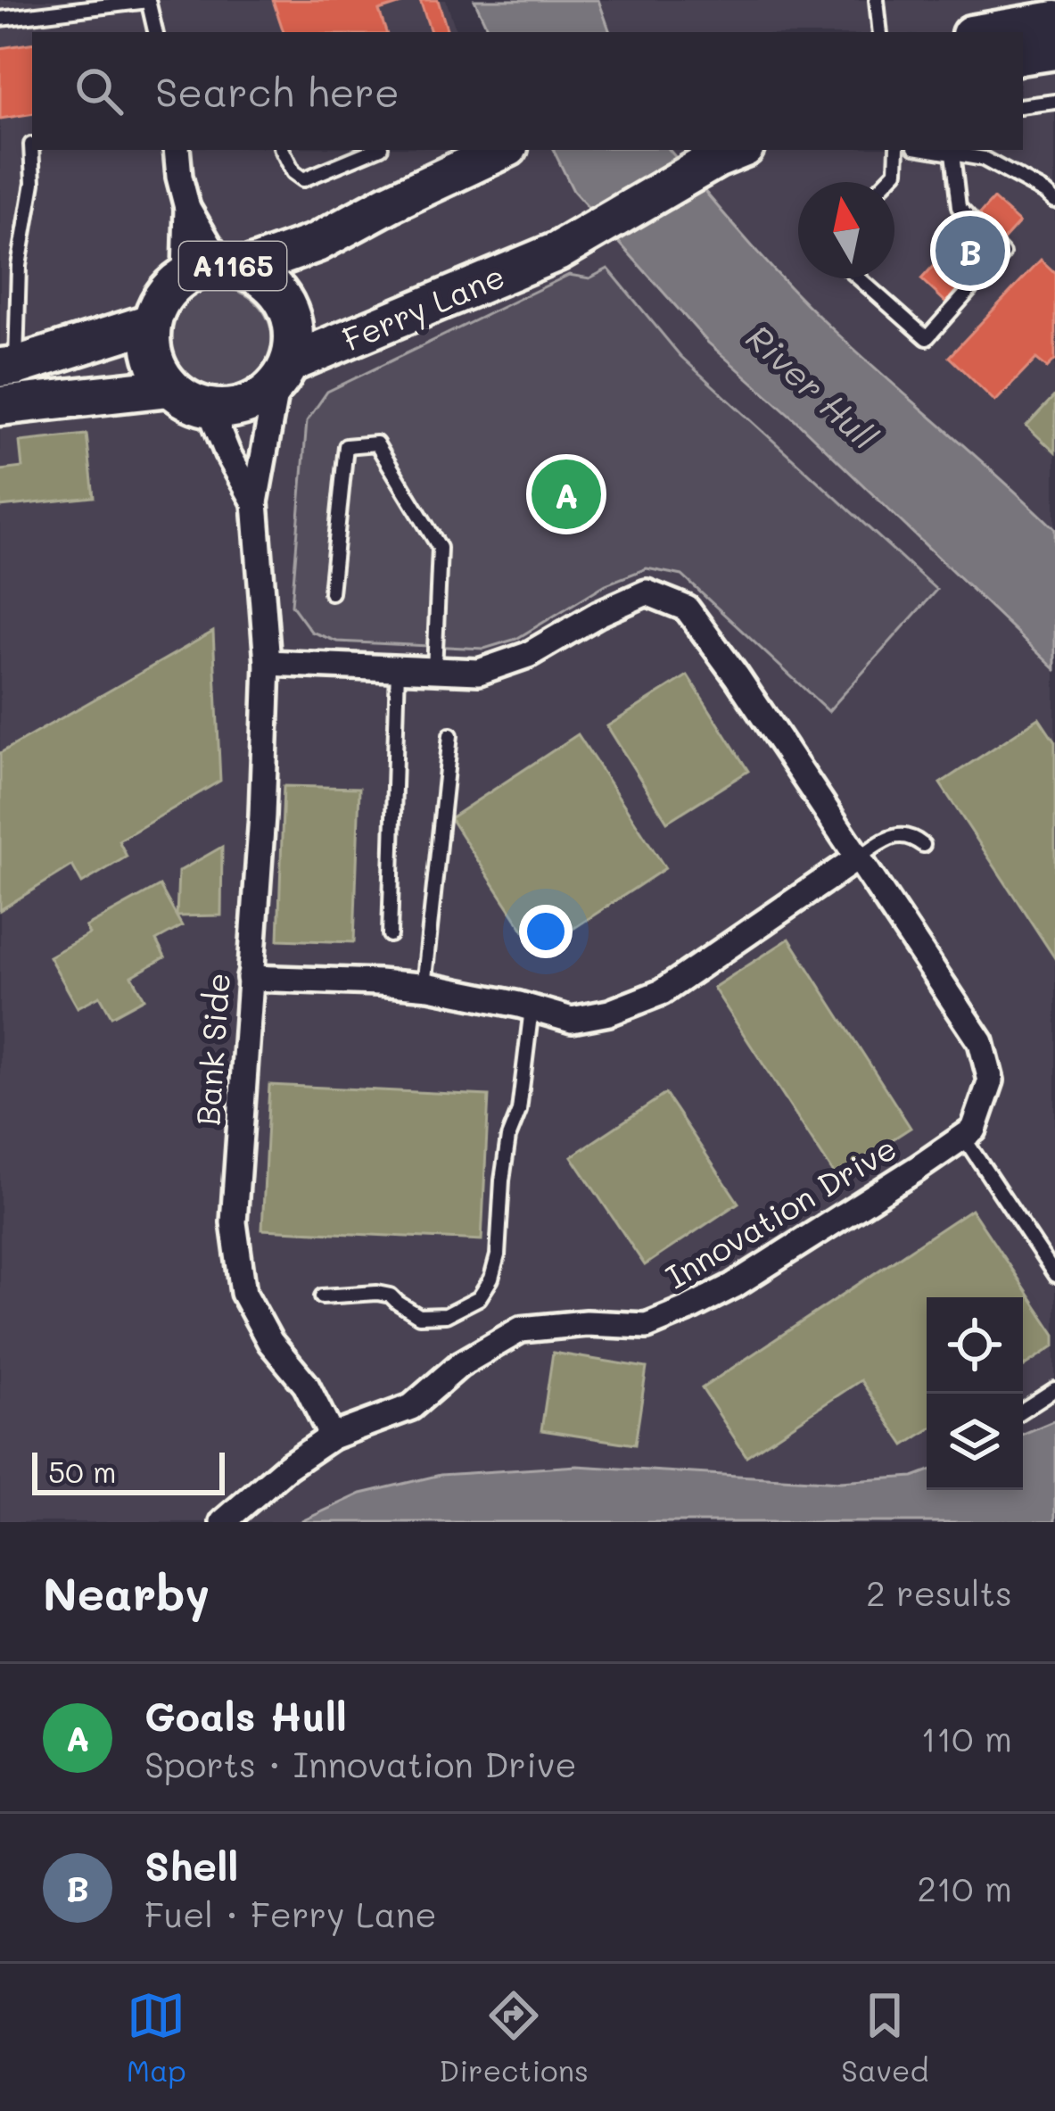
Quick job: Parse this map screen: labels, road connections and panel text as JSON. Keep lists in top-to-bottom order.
{
  "streets": {
    "main road": ["A1165", "Ferry Lane"],
    "street": ["Bank Side", "Innovation Drive"]
  },
  "crossings": [
    ["A1165", "Ferry Lane"],
    ["A1165", "Bank Side"],
    ["Ferry Lane", "Bank Side"],
    ["Bank Side", "Innovation Drive"]
  ],
  "water": ["River Hull"],
  "scale_bar": "50 m",
  "north": "top",
  "page": {
    "search": "Search here",
    "pins": ["B", "A"],
    "scale": "50 m",
    "heading": ["Nearby", "2 results"],
    "list": [
      {
        "mark": "A",
        "name": "Goals Hull",
        "note": "Sports · Innovation Drive",
        "value": "110 m"
      },
      {
        "mark": "B",
        "name": "Shell",
        "note": "Fuel · Ferry Lane",
        "value": "210 m"
      }
    ],
    "nav": ["Map", "Directions", "Saved"]
  }
}
